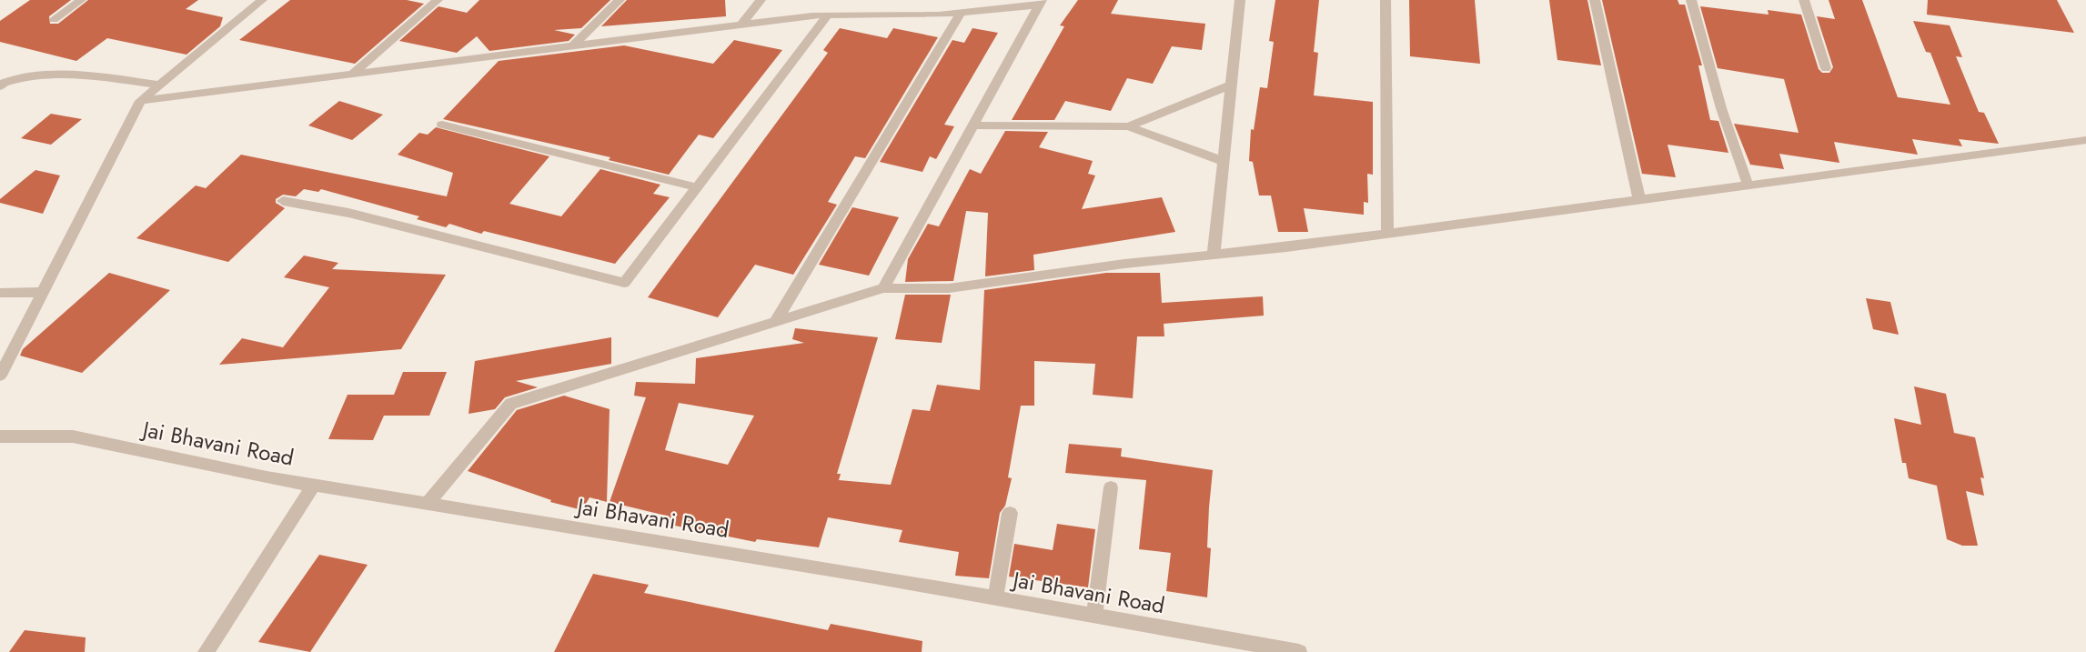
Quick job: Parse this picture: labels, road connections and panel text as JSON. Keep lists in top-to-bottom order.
{
  "streets": {
    "street": ["Jai Bhavani Road"]
  }
}
